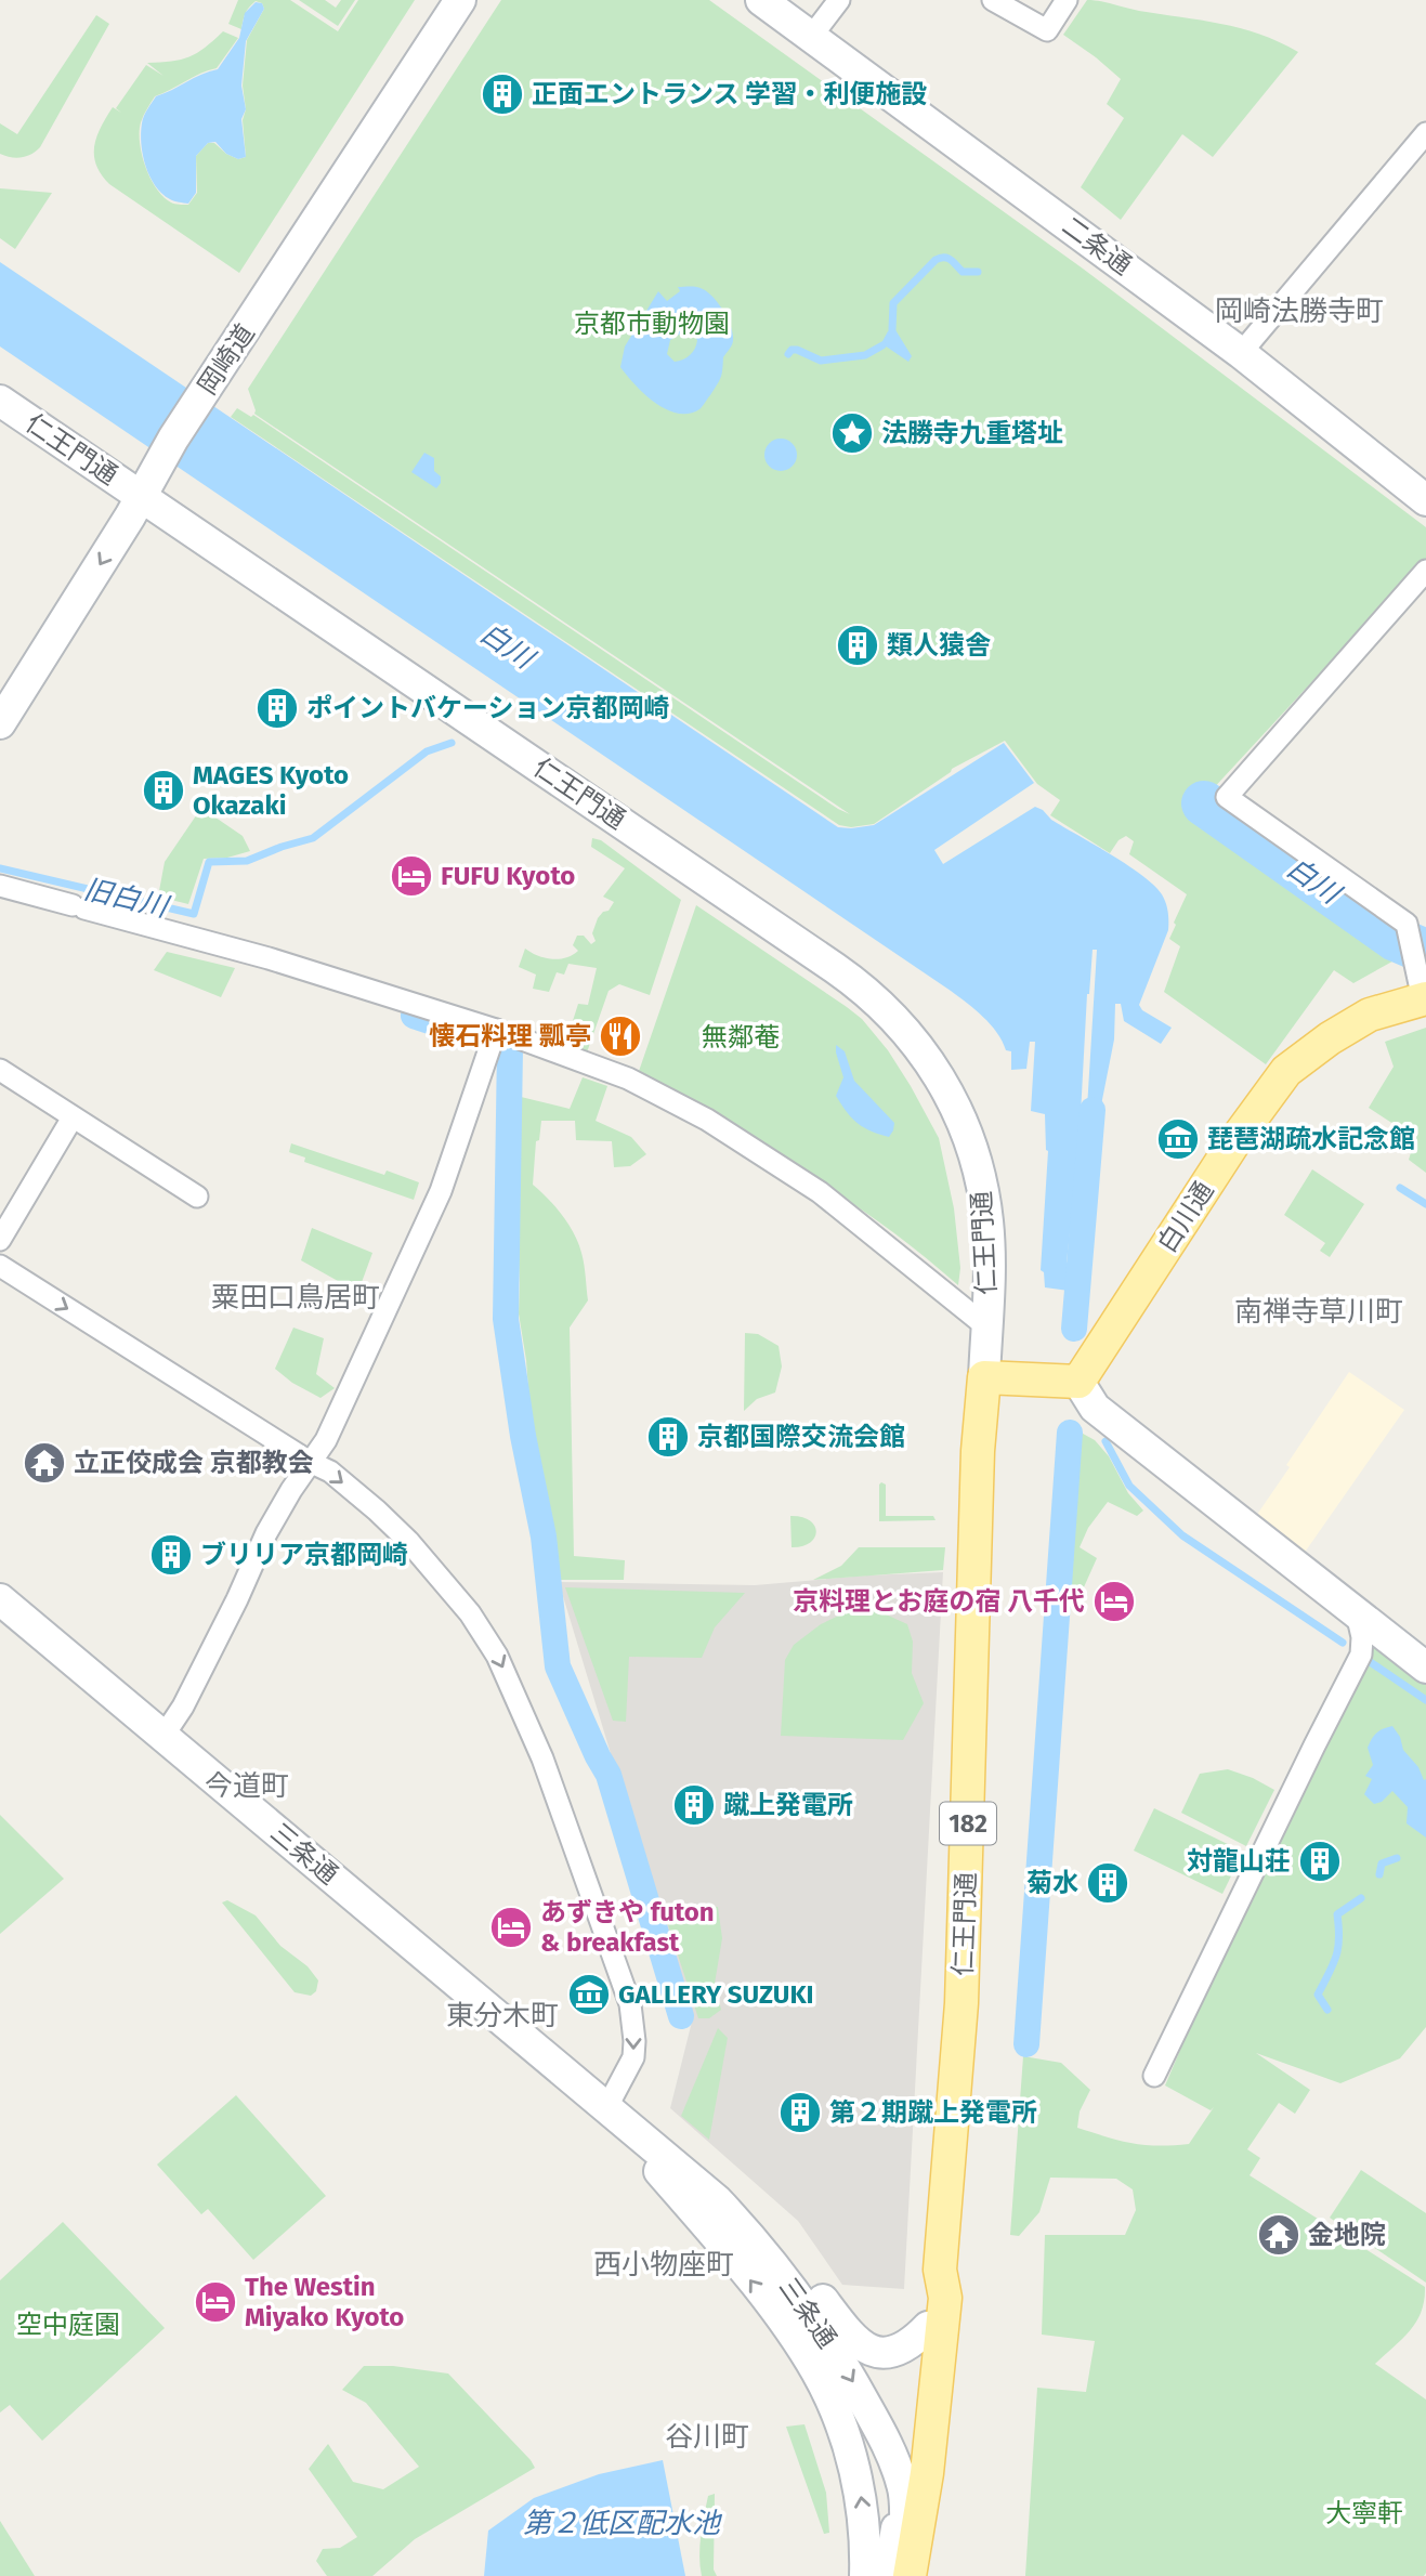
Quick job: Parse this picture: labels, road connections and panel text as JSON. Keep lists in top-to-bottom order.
{
  "streets": {
    "main road": ["仁王門通", "白川通", "182"],
    "street": ["二条通", "岡崎道", "三条通"]
  },
  "crossings": [
    ["岡崎道", "仁王門通"],
    ["仁王門通", "182"],
    ["仁王門通", "三条通"],
    ["182", "三条通"]
  ],
  "districts": [
    "岡崎法勝寺町",
    "粟田口鳥居町",
    "南禅寺草川町",
    "今道町",
    "東分木町",
    "西小物座町",
    "谷川町"
  ],
  "water": ["白川", "旧白川", "第２低区配水池"],
  "parks": [
    "京都市動物園",
    "無鄰菴",
    "空中庭園",
    "大寧軒"
  ],
  "places": {
    "building": [
      "正面エントランス 学習・利便施設",
      "類人猿舎",
      "ポイントバケーション京都岡崎",
      "MAGES Kyoto Okazaki",
      "京都国際交流会館",
      "ブリリア京都岡崎",
      "蹴上発電所",
      "対龍山荘",
      "菊水",
      "第２期蹴上発電所"
    ],
    "place": ["法勝寺九重塔址"],
    "hotel": [
      "FUFU Kyoto",
      "京料理とお庭の宿 八千代",
      "あずきや futon & breakfast",
      "The Westin Miyako Kyoto"
    ],
    "restaurant": ["懐石料理 瓢亭"],
    "museum": ["琵琶湖疏水記念館", "GALLERY SUZUKI"],
    "temple": ["立正佼成会 京都教会", "金地院"]
  }
}
